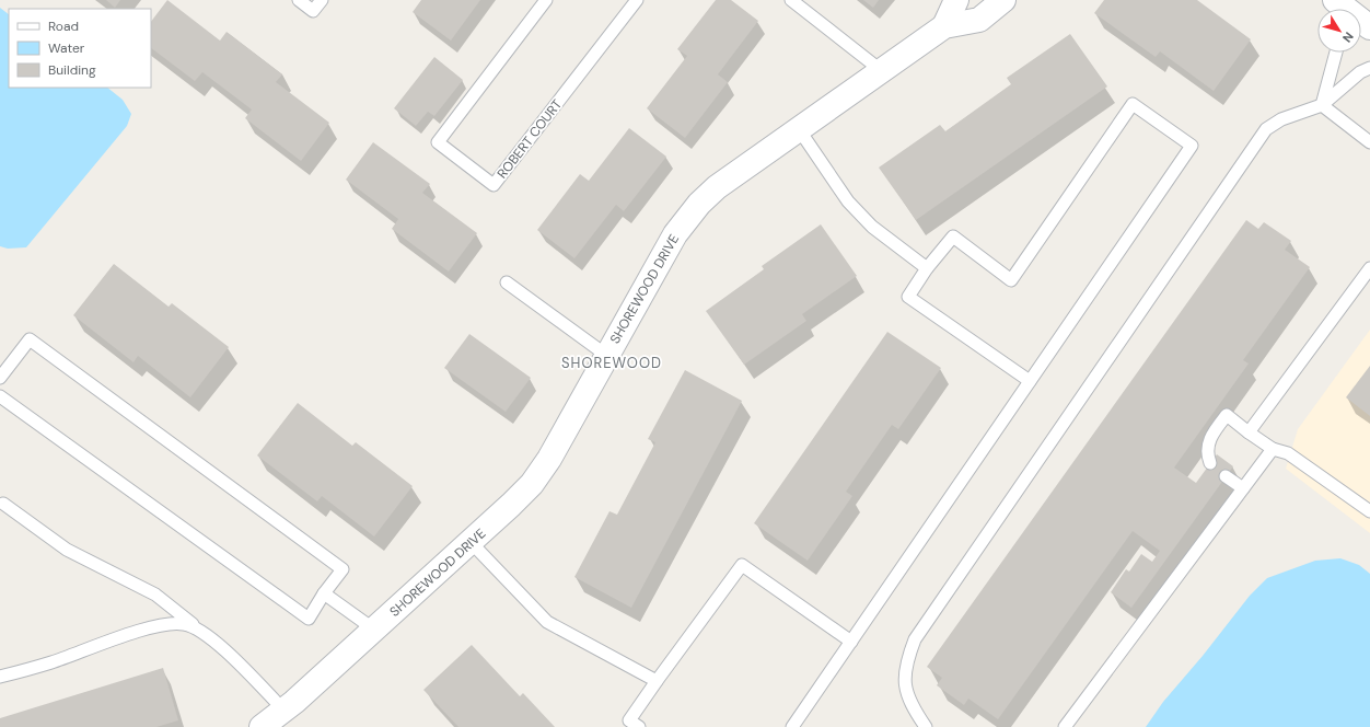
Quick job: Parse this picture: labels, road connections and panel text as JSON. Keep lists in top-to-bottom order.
{
  "streets": {
    "street": ["SHOREWOOD DRIVE"],
    "lane": ["ROBERT COURT"]
  },
  "districts": ["SHOREWOOD"],
  "legend": ["Road", "Water", "Building"],
  "north": "bottom right"
}
